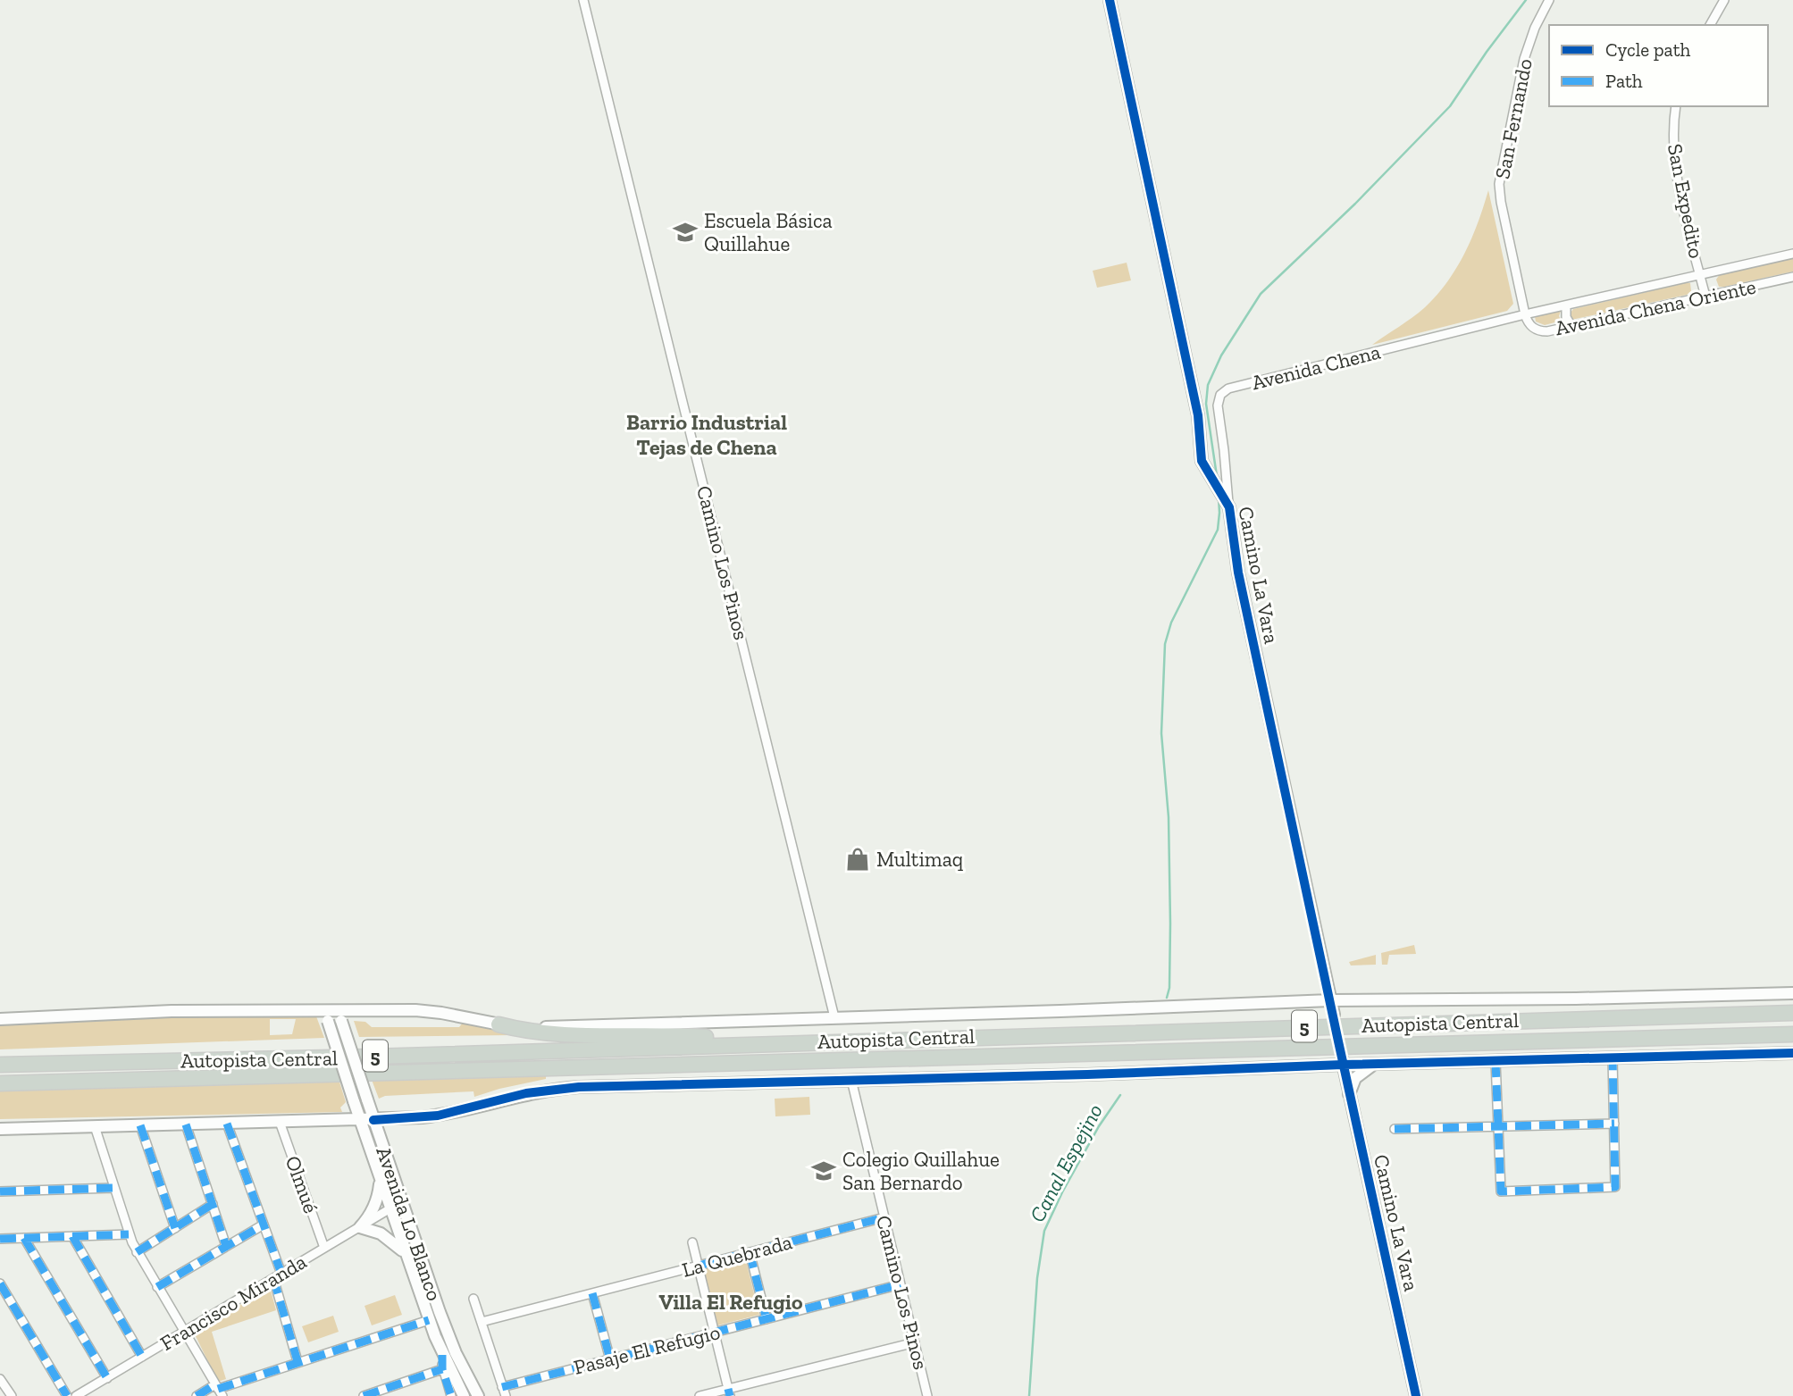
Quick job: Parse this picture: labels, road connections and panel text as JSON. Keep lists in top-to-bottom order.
{
  "streets": {
    "highway": ["Autopista Central", "5"],
    "street": [
      "San Fernando",
      "San Expedito",
      "Avenida Chena Oriente",
      "Avenida Chena",
      "Camino Los Pinos",
      "Camino La Vara",
      "Olmué",
      "Avenida Lo Blanco",
      "La Quebrada",
      "Francisco Miranda",
      "Pasaje El Refugio"
    ]
  },
  "crossings": [
    ["San Fernando", "Avenida Chena Oriente"],
    ["San Fernando", "Avenida Chena"],
    ["San Expedito", "Avenida Chena Oriente"],
    ["Avenida Chena Oriente", "Avenida Chena"],
    ["Avenida Chena", "Camino La Vara"],
    ["Camino Los Pinos", "La Quebrada"],
    ["Camino Los Pinos", "Pasaje El Refugio"],
    ["Olmué", "Francisco Miranda"],
    ["Avenida Lo Blanco", "La Quebrada"],
    ["Avenida Lo Blanco", "Francisco Miranda"],
    ["Avenida Lo Blanco", "Pasaje El Refugio"]
  ],
  "districts": ["Barrio Industrial Tejas de Chena", "Villa El Refugio"],
  "water": ["Canal Espejino"],
  "places": {
    "school or university": ["Escuela Básica Quillahue", "Colegio Quillahue San Bernardo"],
    "shop": ["Multimaq"]
  },
  "legend": ["Cycle path", "Path"]
}
